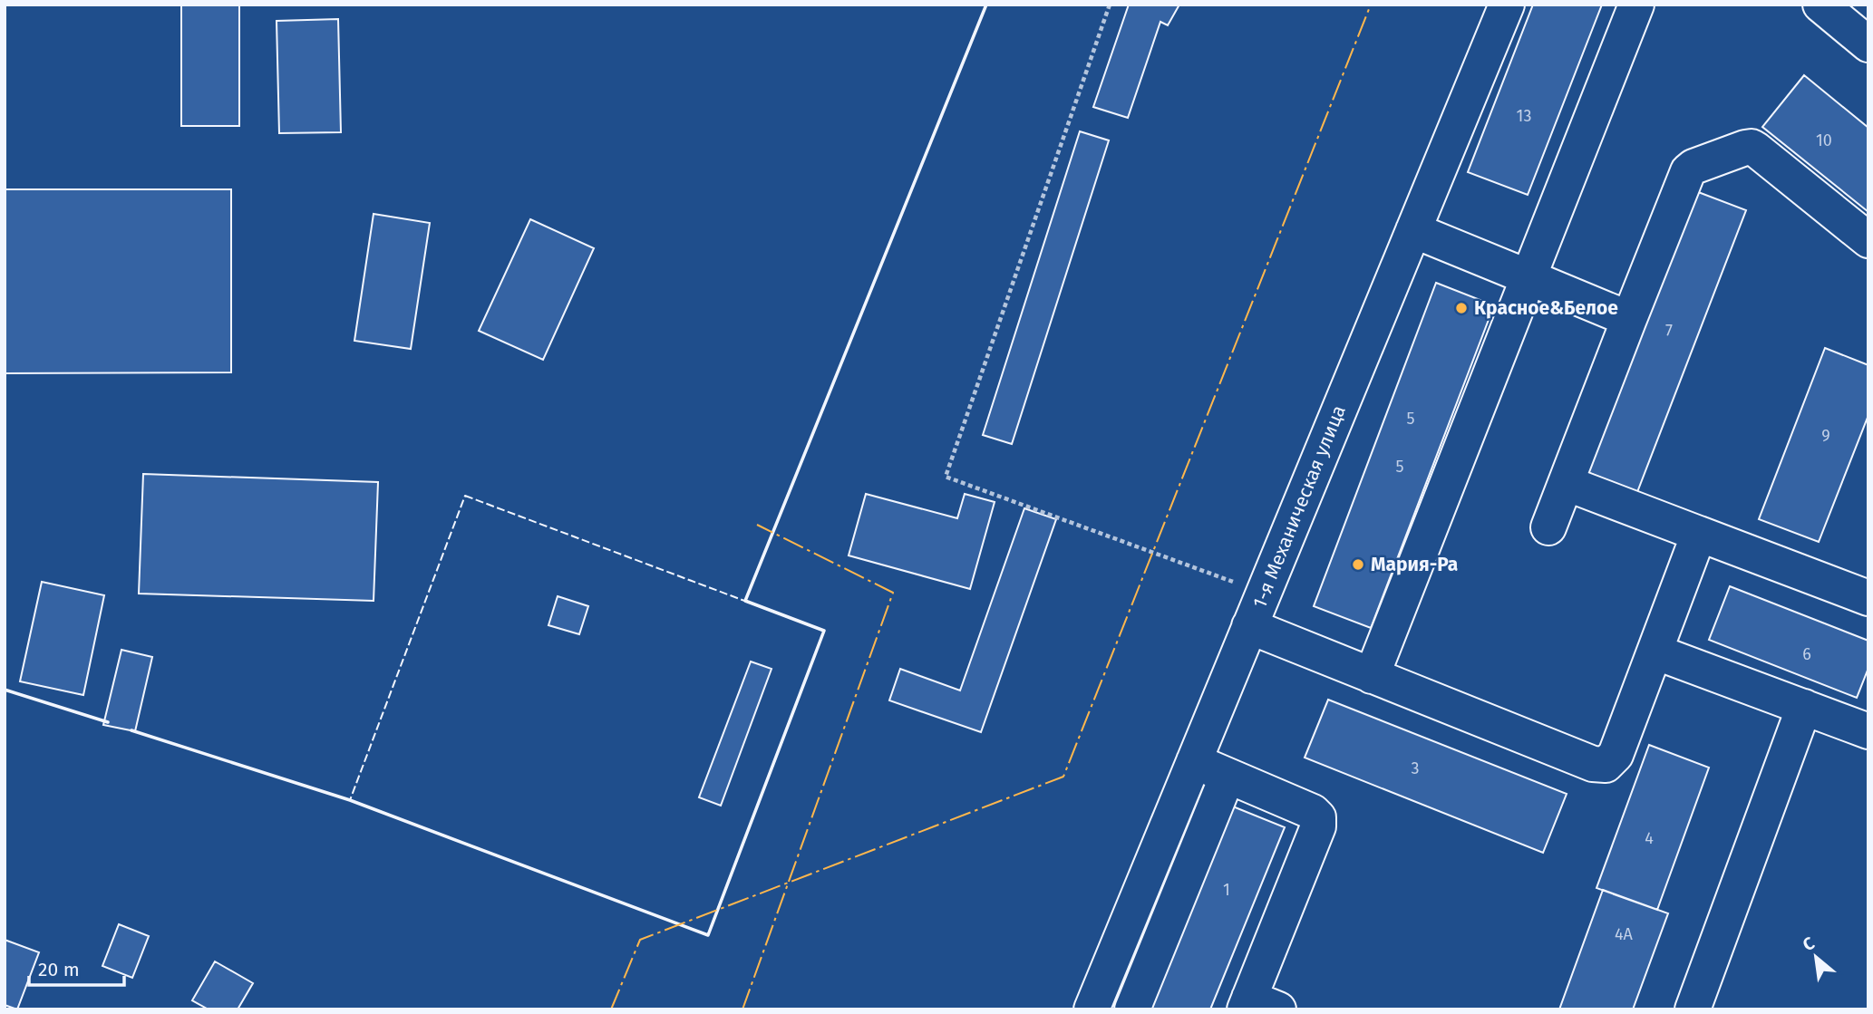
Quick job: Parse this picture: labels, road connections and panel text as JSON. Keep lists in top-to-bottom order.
{
  "streets": {
    "street": ["1-я Механическая улица"]
  },
  "places": ["Красное&Белое", "Мария-Ра"],
  "house_numbers": [
    "13",
    "10",
    "7",
    "5",
    "9",
    "5",
    "6",
    "3",
    "4",
    "1",
    "4А"
  ],
  "scale_bar": "20 m",
  "north": "top left"
}
